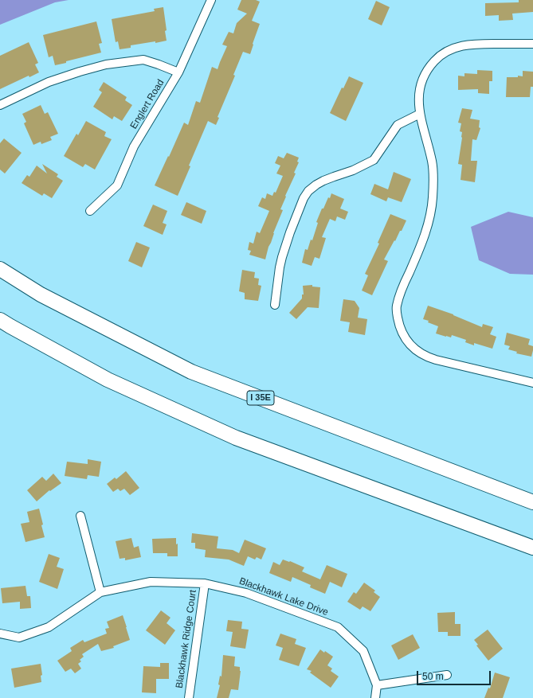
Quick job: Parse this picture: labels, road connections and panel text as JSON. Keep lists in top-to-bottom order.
{
  "streets": {
    "highway": ["I 35E"],
    "street": ["Englert Road", "Blackhawk Lake Drive", "Blackhawk Ridge Court"]
  },
  "crossings": [
    ["Blackhawk Lake Drive", "Blackhawk Ridge Court"]
  ],
  "scale_bar": "50 m"
}
